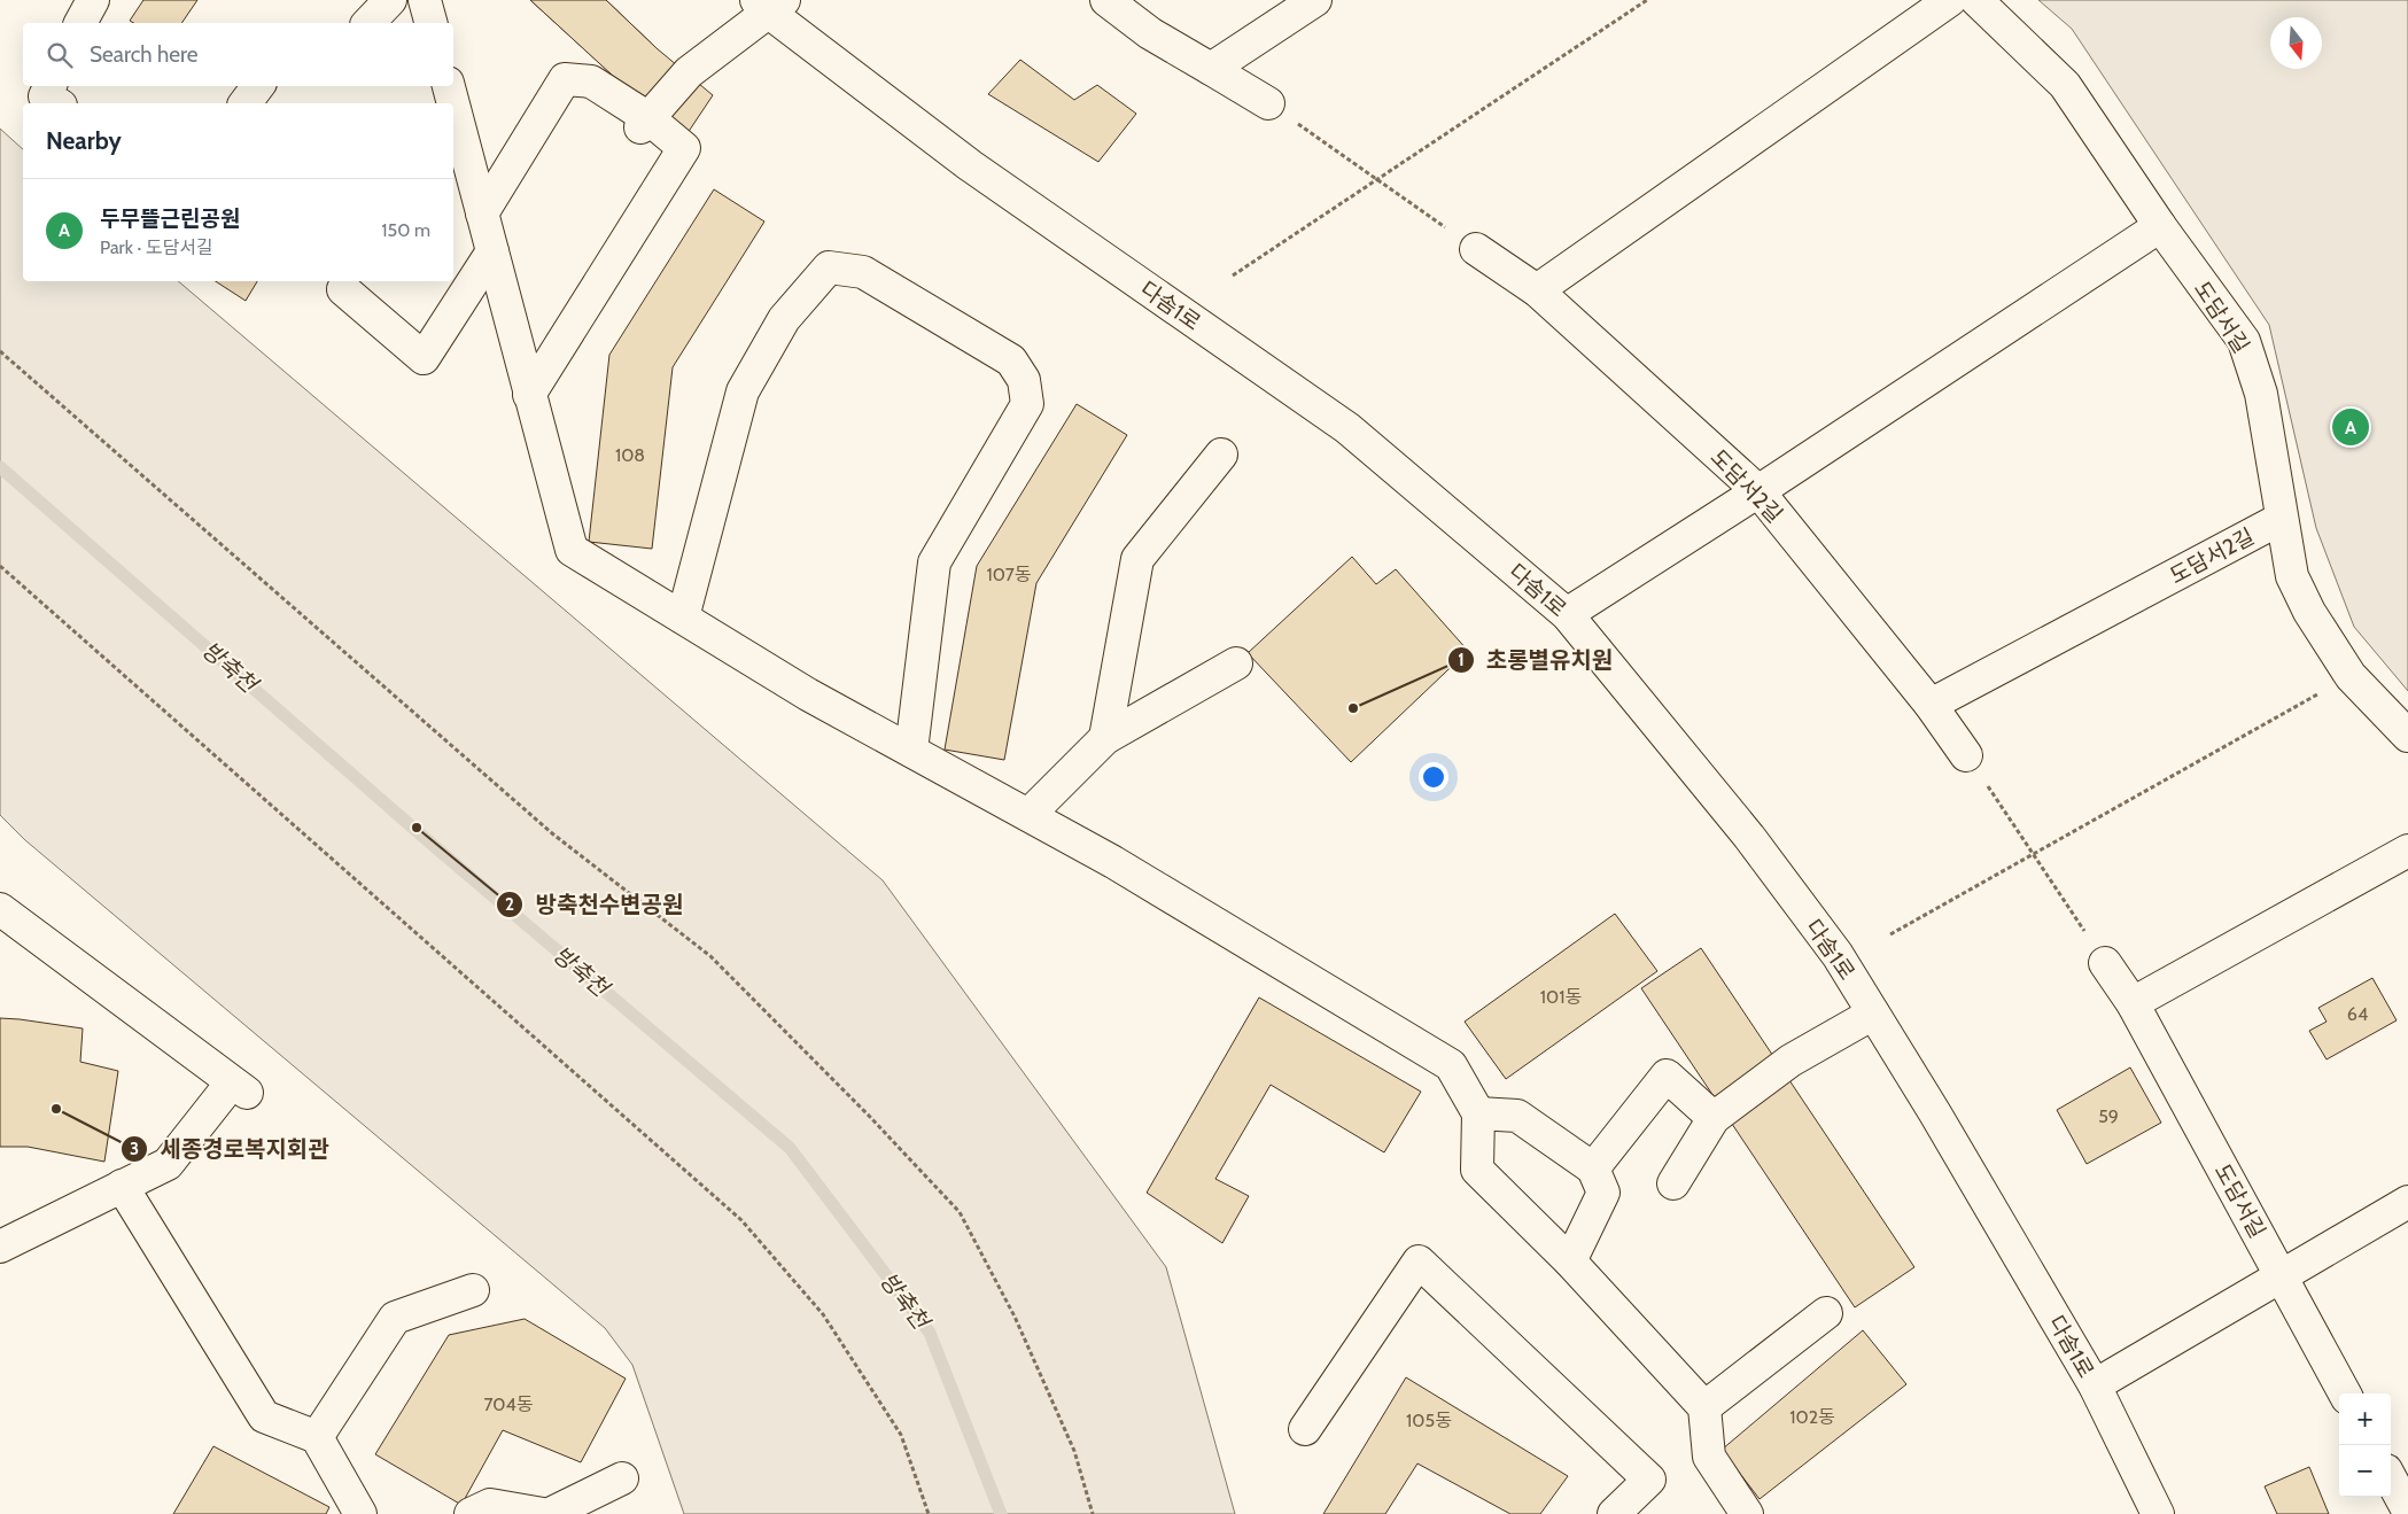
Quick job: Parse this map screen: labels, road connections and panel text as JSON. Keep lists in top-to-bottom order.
{
  "streets": {
    "street": ["다솜1로", "도담서길", "도담서2길"]
  },
  "crossings": [
    ["도담서길", "도담서2길"]
  ],
  "water": ["방축천"],
  "places": ["초롱별유치원", "방축천수변공원", "세종경로복지회관"],
  "house_numbers": [
    "108",
    "107동",
    "101동",
    "64",
    "59",
    "704동",
    "102동",
    "105동"
  ],
  "north": "bottom",
  "page": {
    "search": "Search here",
    "heading": "Nearby",
    "list": [
      {
        "mark": "A",
        "name": "두무뜰근린공원",
        "note": "Park · 도담서길",
        "value": "150 m"
      }
    ],
    "pins": "A",
    "map_buttons": ["+", "−"]
  }
}
